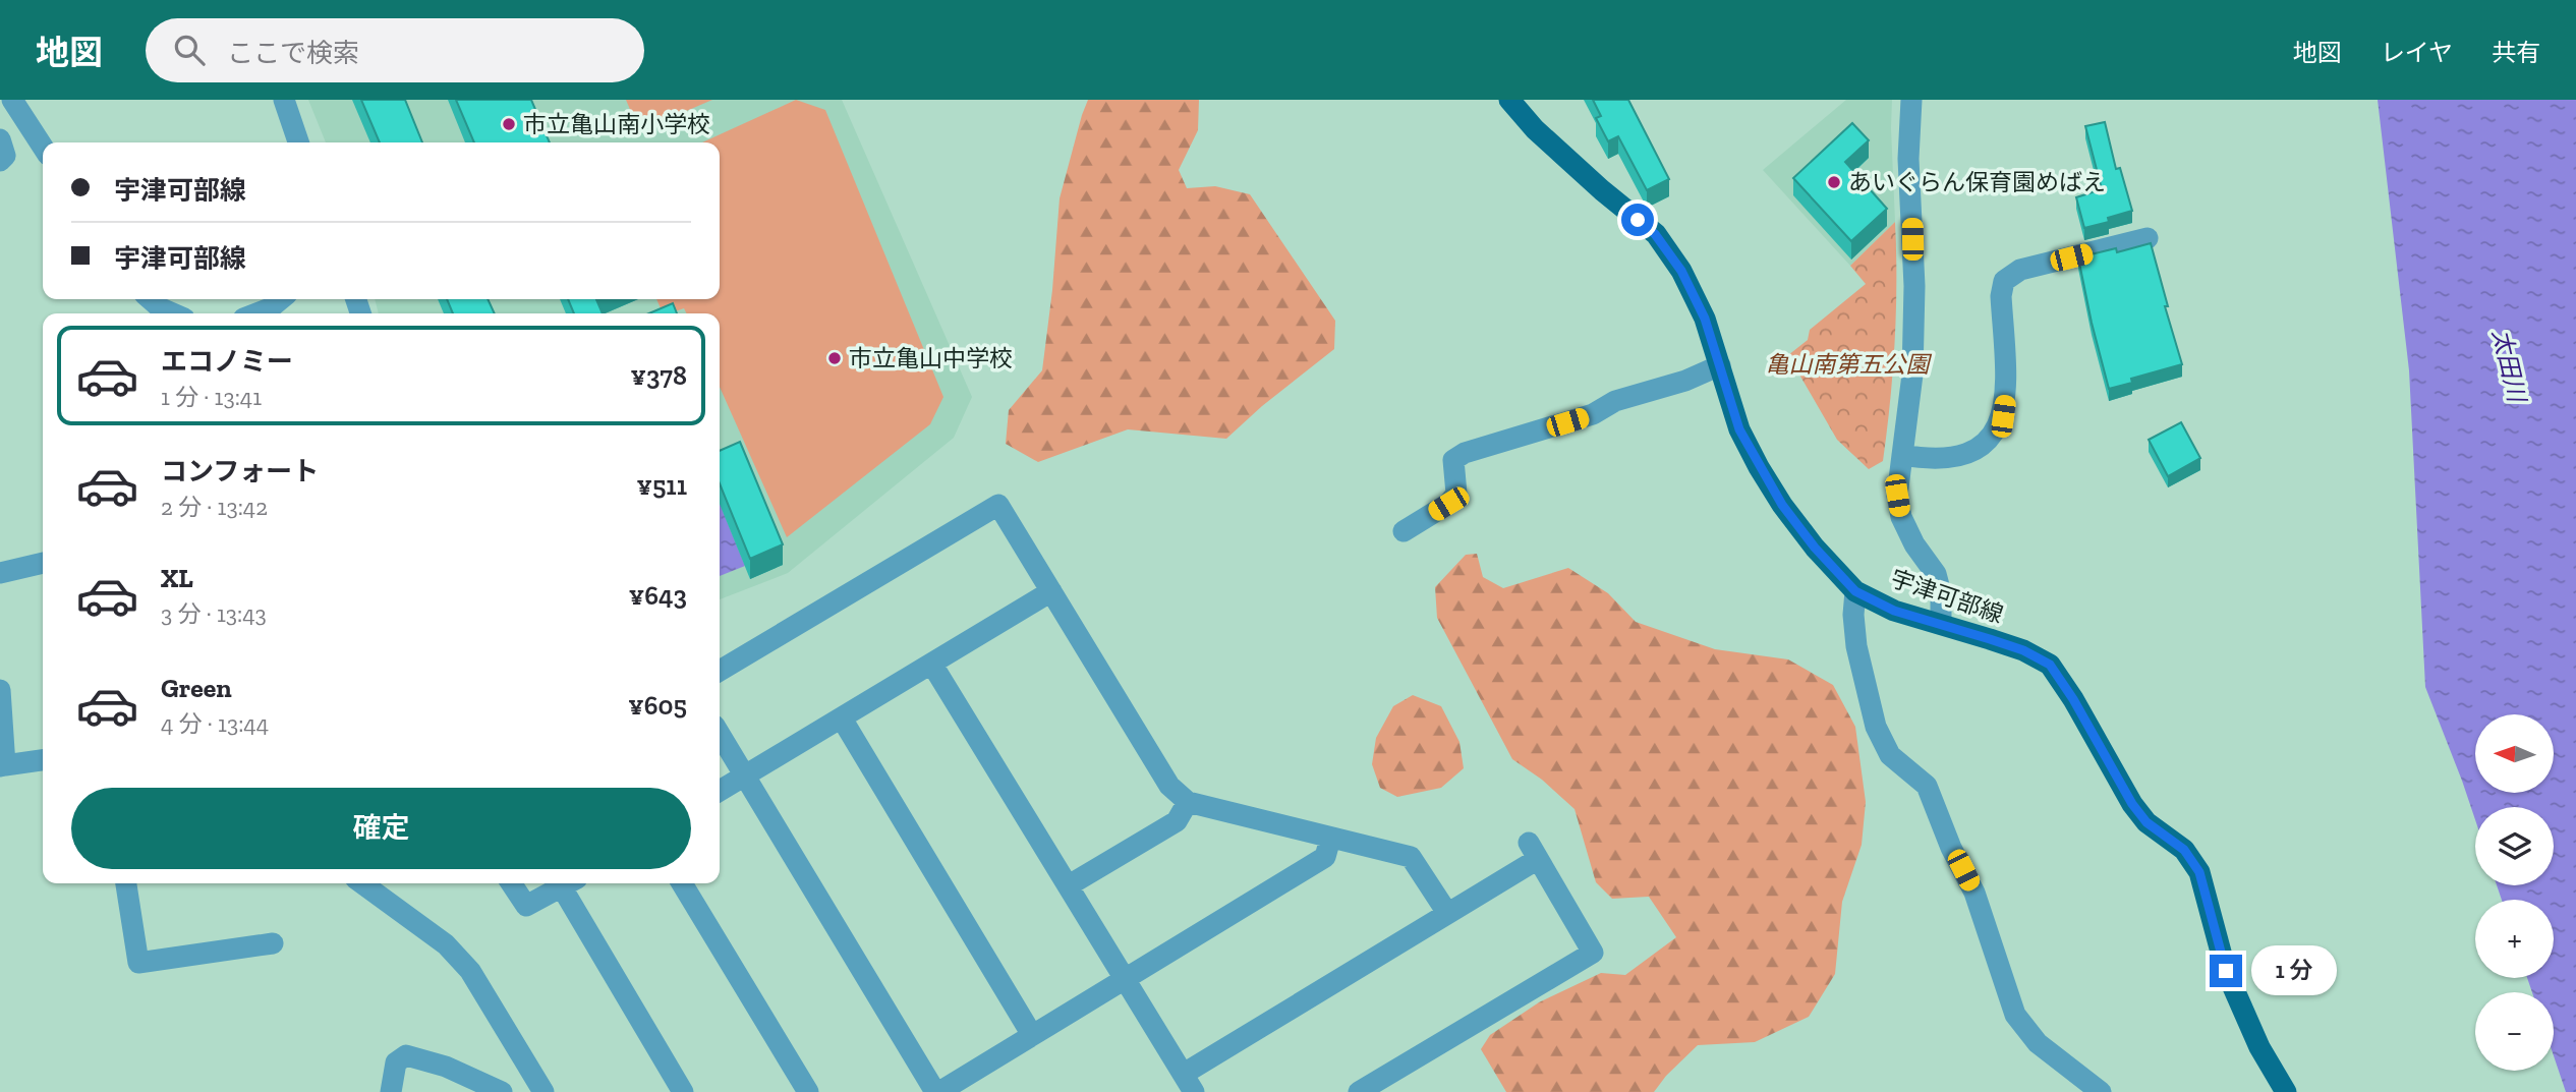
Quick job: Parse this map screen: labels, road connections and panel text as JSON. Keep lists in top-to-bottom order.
{
  "streets": {
    "main road": ["宇津可部線"]
  },
  "water": ["太田川"],
  "parks": ["亀山南第五公園"],
  "places": ["市立亀山南小学校", "あいぐらん保育園めばえ", "市立亀山中学校"],
  "north": "left",
  "page": {
    "header": "地図",
    "search": "ここで検索",
    "nav": ["地図", "レイヤ", "共有"],
    "banner": ["宇津可部線", "宇津可部線"],
    "list": [
      {
        "name": "エコノミー",
        "note": "1 分 · 13:41",
        "value": "¥378"
      },
      {
        "name": "コンフォート",
        "note": "2 分 · 13:42",
        "value": "¥511"
      },
      {
        "name": "XL",
        "note": "3 分 · 13:43",
        "value": "¥643"
      },
      {
        "name": "Green",
        "note": "4 分 · 13:44",
        "value": "¥605"
      }
    ],
    "map_buttons": ["+", "−"],
    "buttons": "確定",
    "bubble": "1 分"
  }
}
